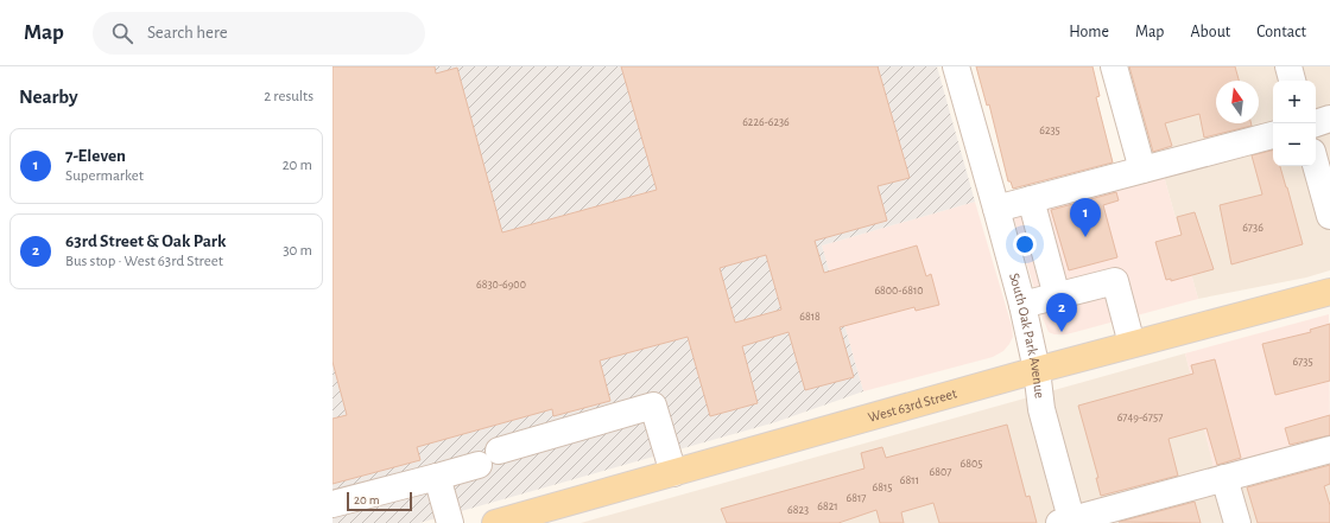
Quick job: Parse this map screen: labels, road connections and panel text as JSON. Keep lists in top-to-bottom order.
{
  "streets": {
    "main road": ["West 63rd Street"],
    "street": ["South Oak Park Avenue"]
  },
  "crossings": [
    ["South Oak Park Avenue", "West 63rd Street"]
  ],
  "house_numbers": [
    "6226-6236",
    "6235",
    "6736",
    "6830-6900",
    "6800-6810",
    "6818",
    "6735",
    "6749-6757",
    "6805",
    "6807",
    "6811",
    "6815",
    "6817",
    "6821",
    "6823"
  ],
  "scale_bar": "20 m",
  "north": "top",
  "page": {
    "header": "Map",
    "search": "Search here",
    "nav": [
      "Home",
      "Map",
      "About",
      "Contact"
    ],
    "heading": ["Nearby", "2 results"],
    "map_buttons": ["+", "−"],
    "list": [
      {
        "mark": "1",
        "name": "7-Eleven",
        "note": "Supermarket",
        "value": "20 m"
      },
      {
        "mark": "2",
        "name": "63rd Street & Oak Park",
        "note": "Bus stop · West 63rd Street",
        "value": "30 m"
      }
    ],
    "pins": ["1", "2"],
    "scale": "20 m"
  }
}
